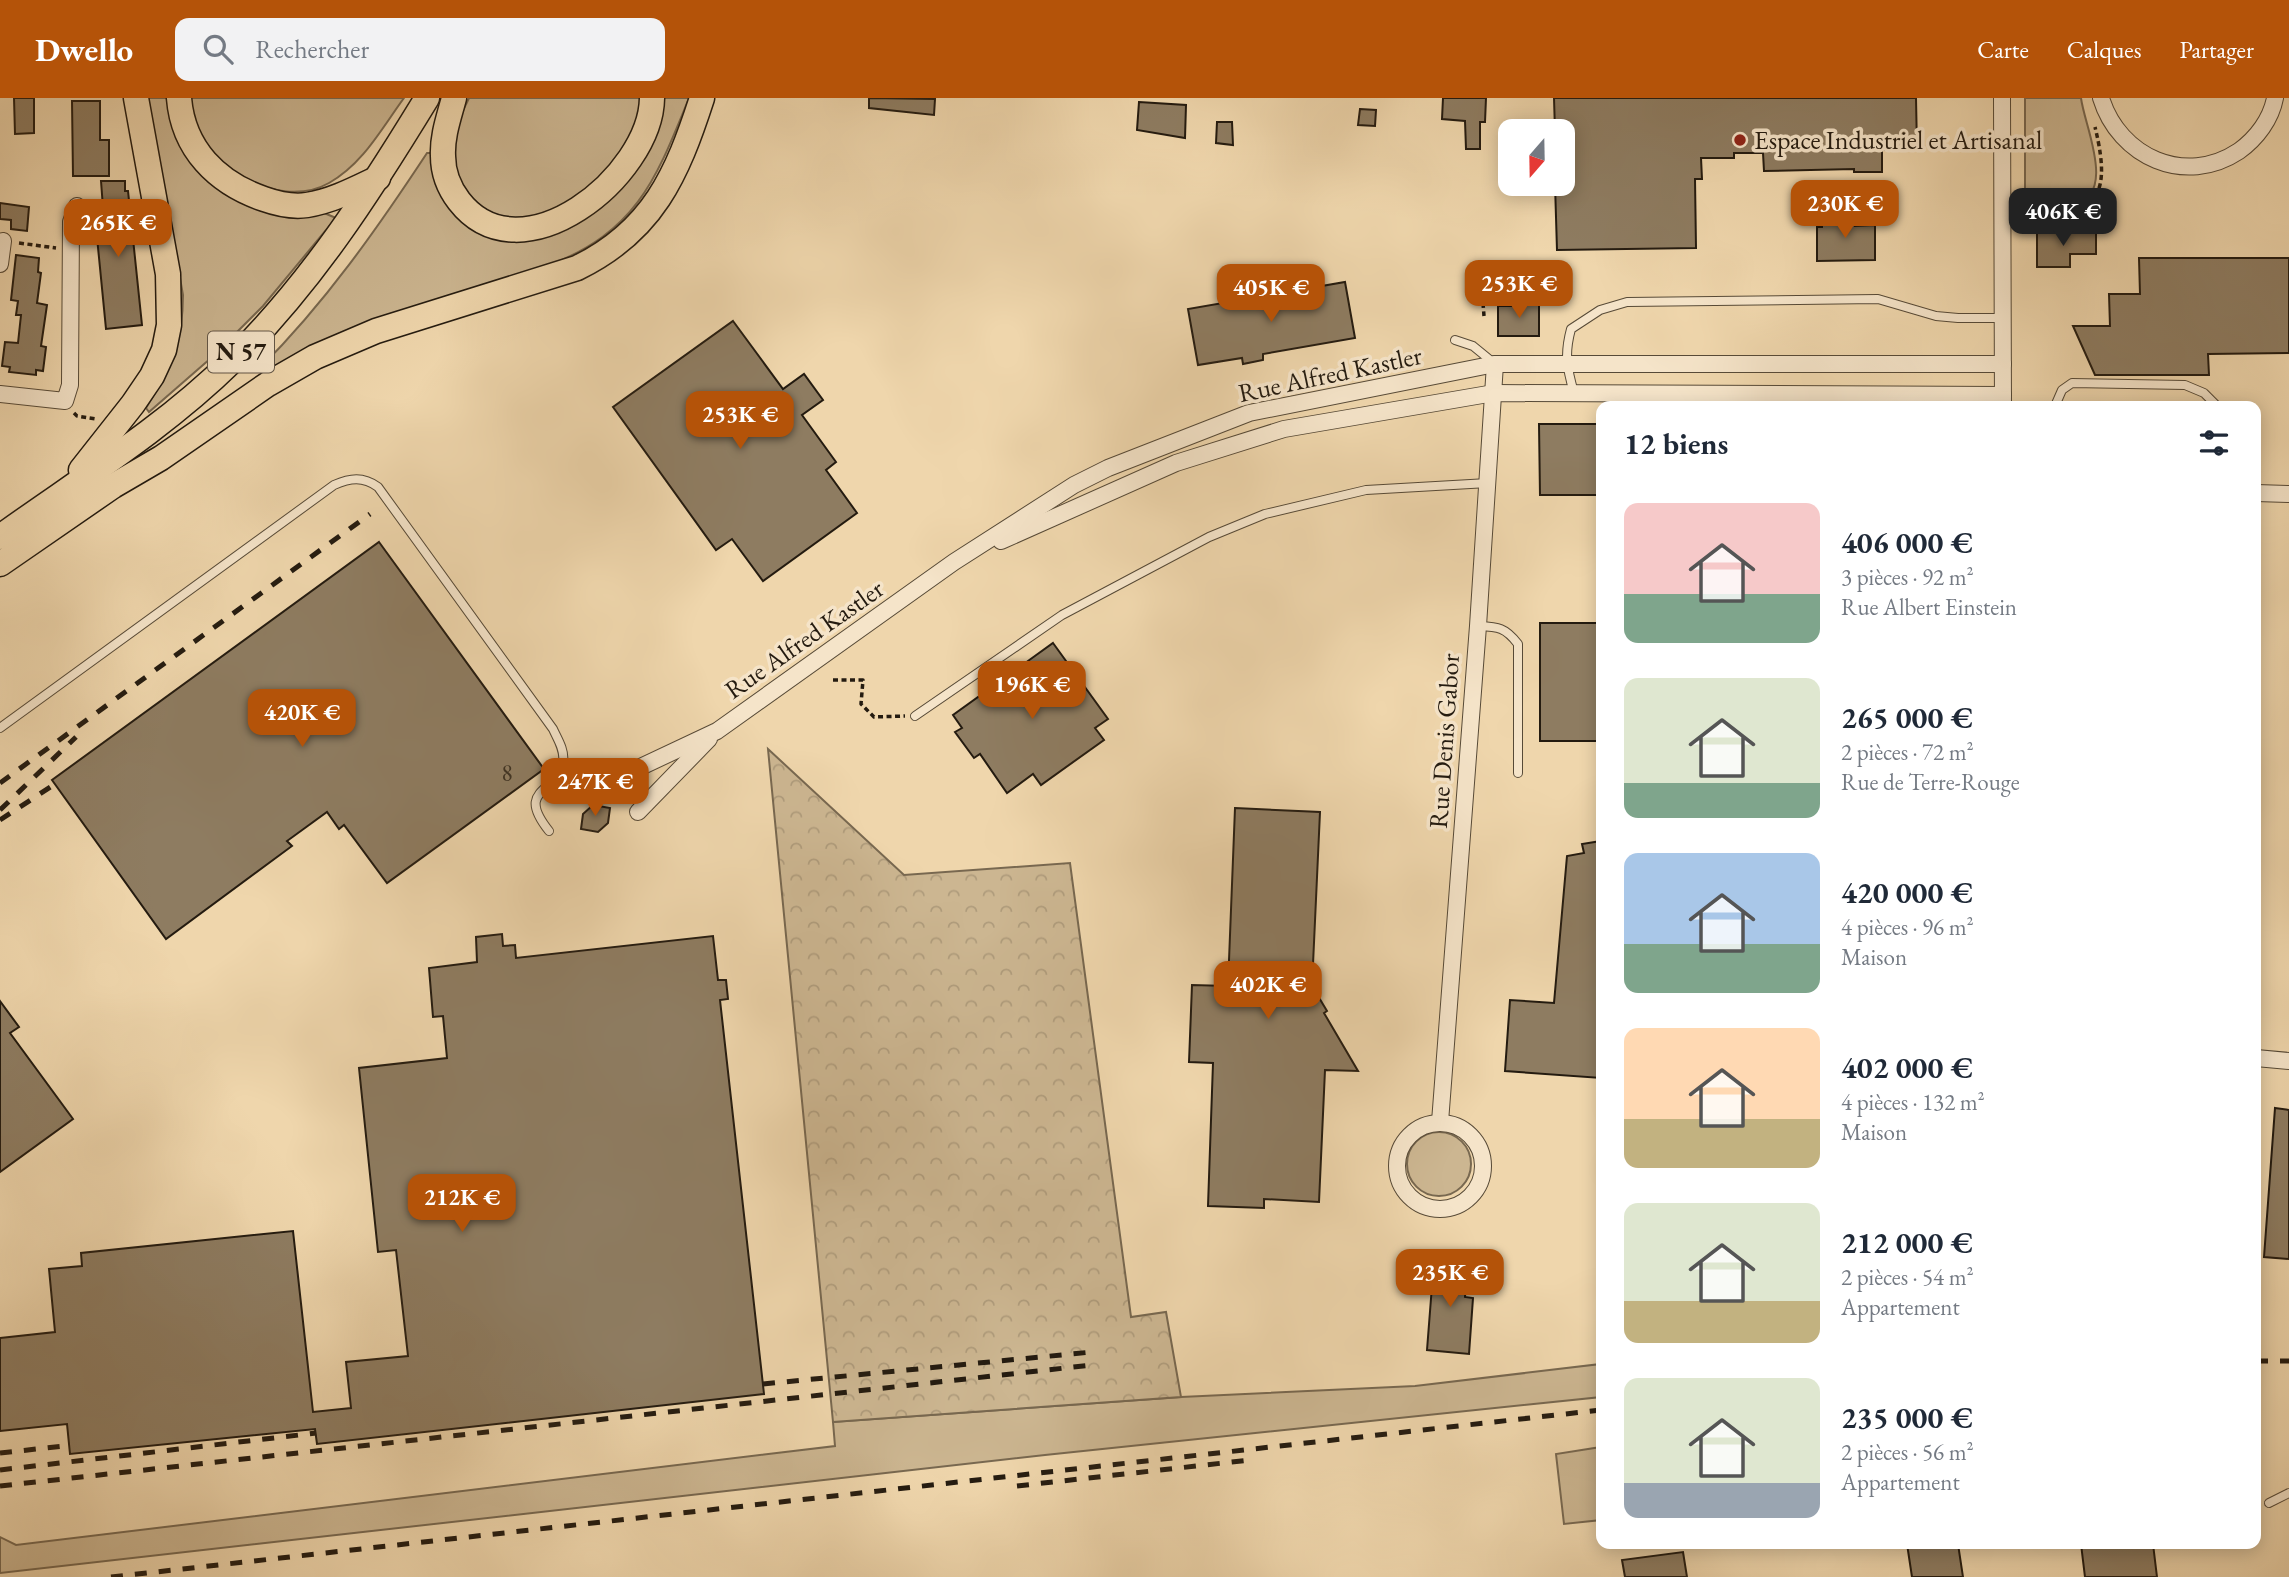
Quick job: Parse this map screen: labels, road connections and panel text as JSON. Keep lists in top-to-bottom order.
{
  "streets": {
    "main road": ["N 57"],
    "street": ["Rue Alfred Kastler", "Rue Denis Gabor"]
  },
  "crossings": [
    ["Rue Alfred Kastler", "Rue Denis Gabor"]
  ],
  "places": ["Espace Industriel et Artisanal"],
  "house_numbers": ["8"],
  "north": "bottom",
  "page": {
    "header": "Dwello",
    "search": "Rechercher",
    "nav": ["Carte", "Calques", "Partager"],
    "price": [
      "230K €",
      "406K €",
      "265K €",
      "253K €",
      "405K €",
      "253K €",
      "196K €",
      "420K €",
      "247K €",
      "402K €",
      "212K €",
      "235K €"
    ],
    "heading": "12 biens",
    "list": [
      {
        "name": "406 000 €",
        "note": "3 pièces · 92 m² · Rue Albert Einstein"
      },
      {
        "name": "265 000 €",
        "note": "2 pièces · 72 m² · Rue de Terre-Rouge"
      },
      {
        "name": "420 000 €",
        "note": "4 pièces · 96 m² · Maison"
      },
      {
        "name": "402 000 €",
        "note": "4 pièces · 132 m² · Maison"
      },
      {
        "name": "212 000 €",
        "note": "2 pièces · 54 m² · Appartement"
      },
      {
        "name": "235 000 €",
        "note": "2 pièces · 56 m² · Appartement"
      }
    ]
  }
}
